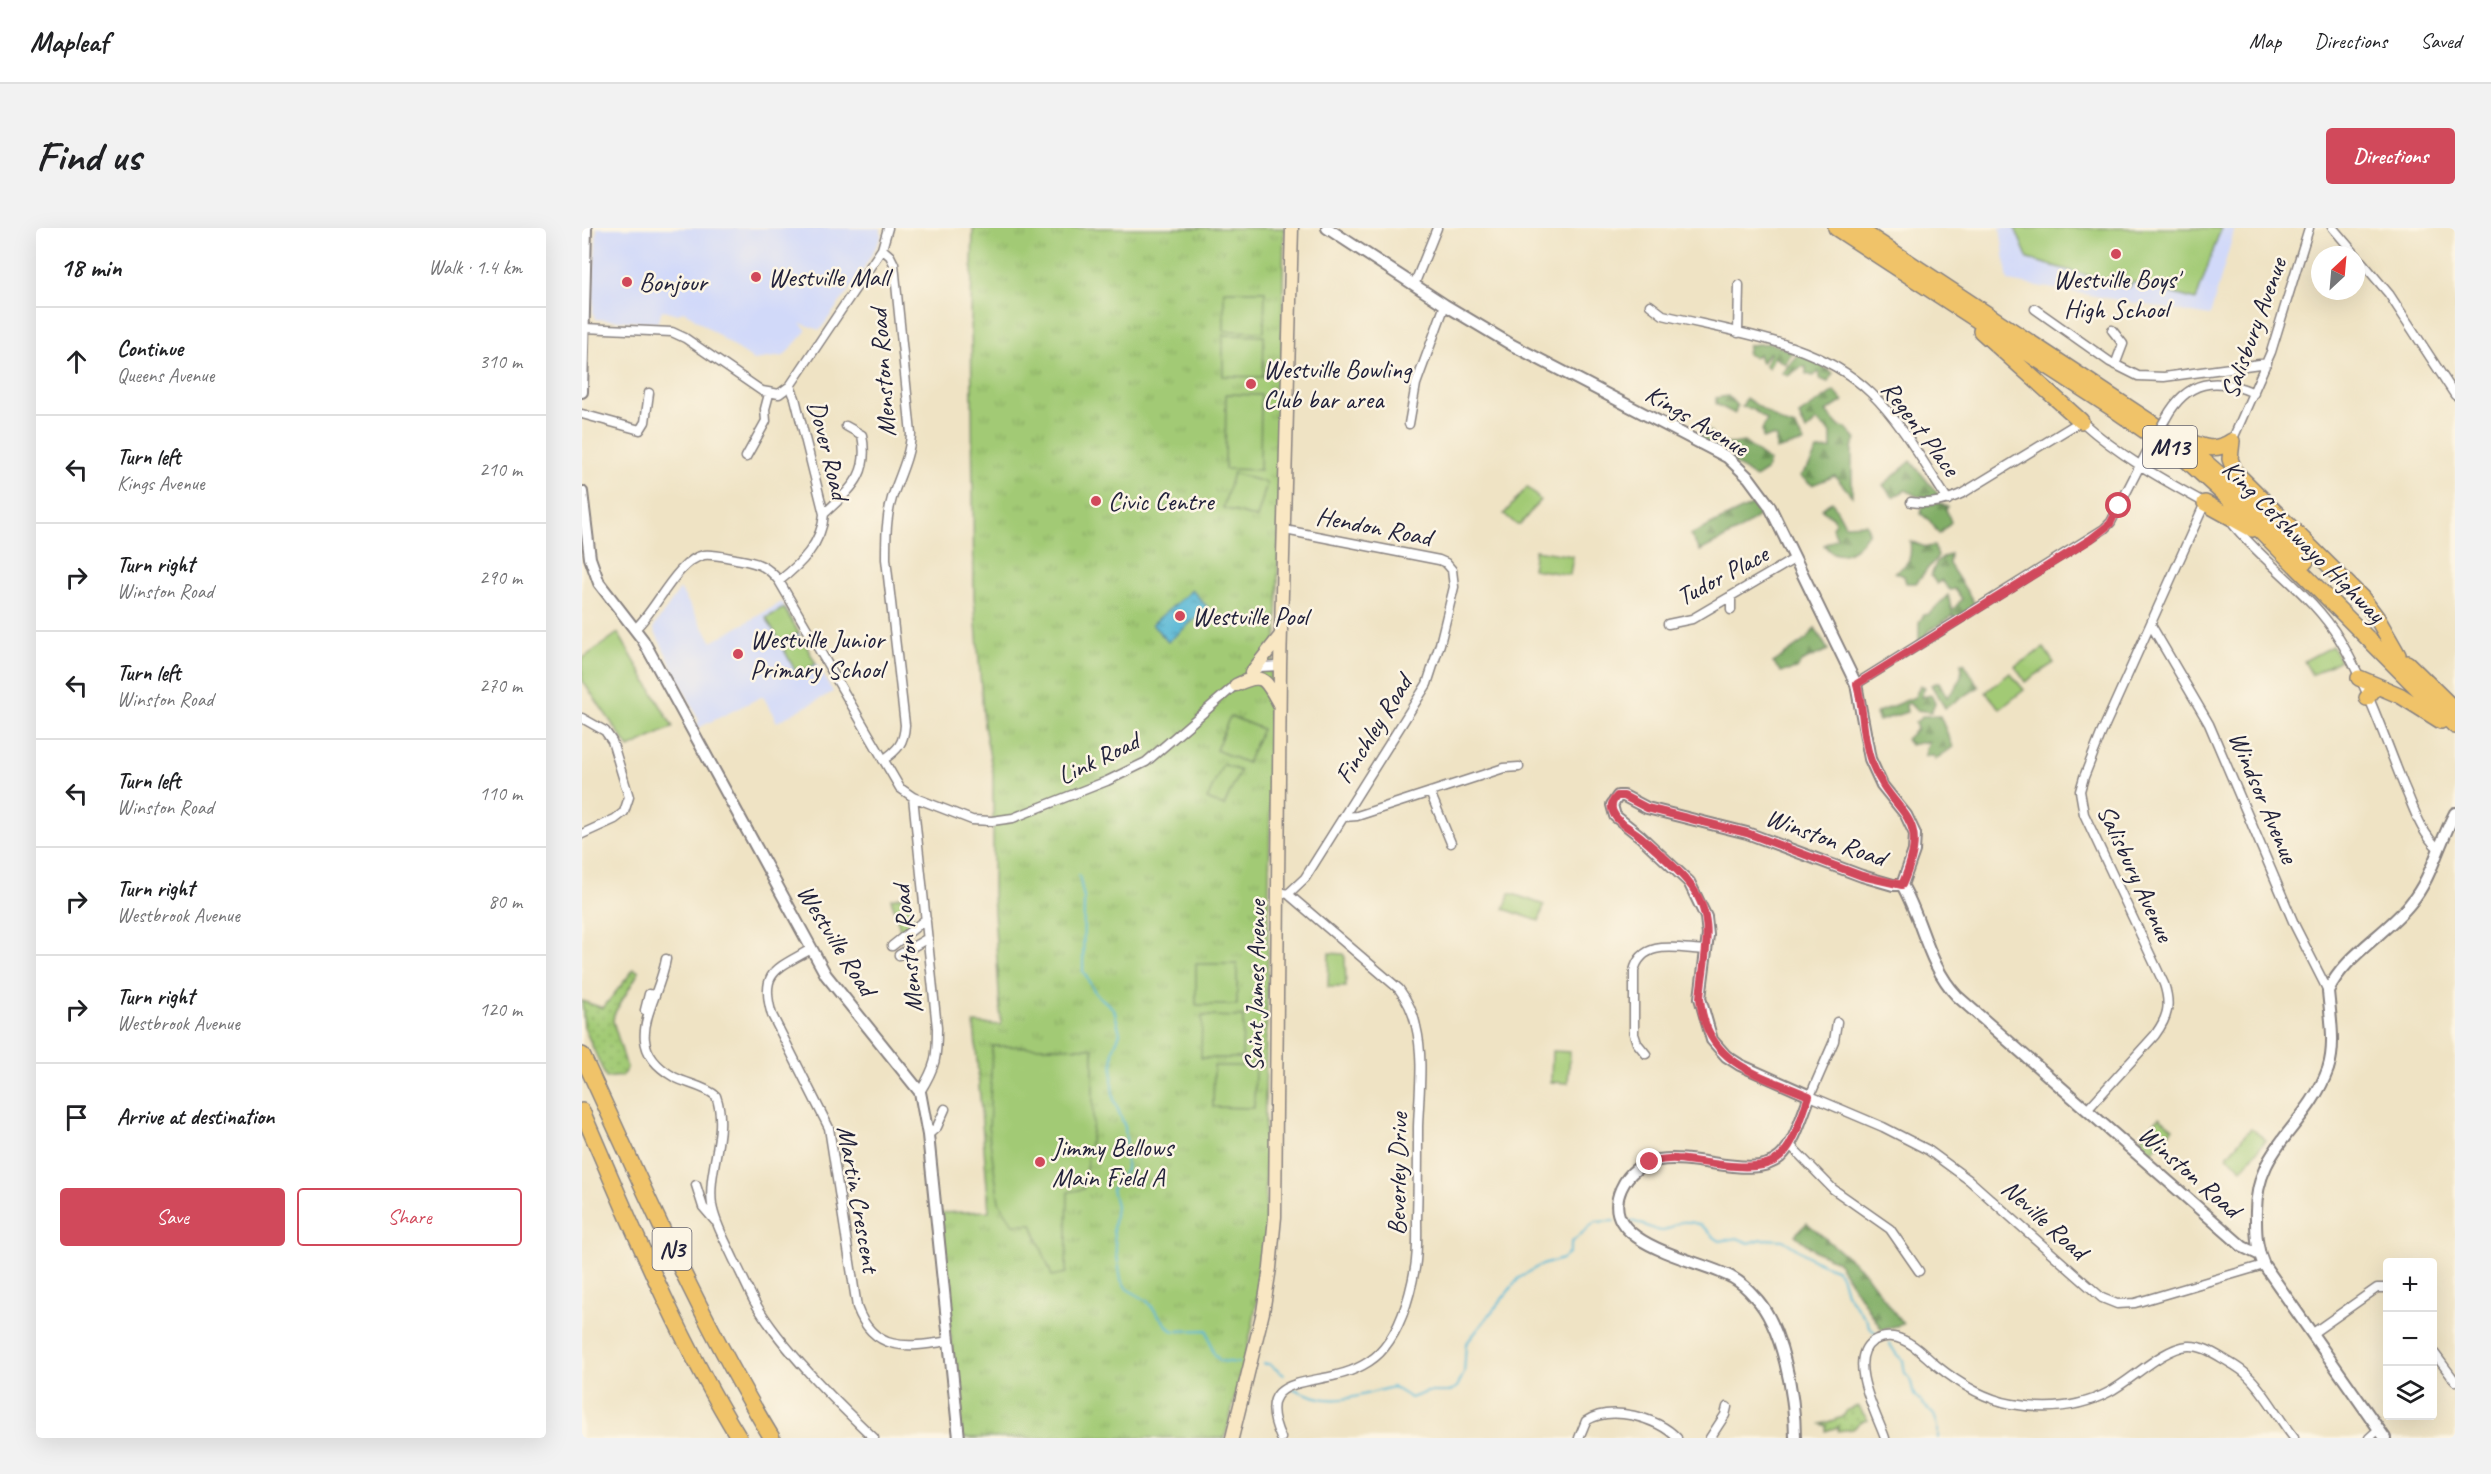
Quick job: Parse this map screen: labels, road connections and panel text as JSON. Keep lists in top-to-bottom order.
{
  "streets": {
    "highway": ["M13", "King Cetshwayo Highway", "N3"],
    "main road": ["Saint James Avenue"],
    "street": [
      "Salisbury Avenue",
      "Menston Road",
      "Kings Avenue",
      "Regent Place",
      "Dover Road",
      "Hendon Road",
      "Tudor Place",
      "Finchley Road",
      "Link Road",
      "Windsor Avenue",
      "Winston Road",
      "Westville Road",
      "Beverley Drive",
      "Martin Crescent",
      "Neville Road"
    ]
  },
  "crossings": [
    ["Salisbury Avenue", "Windsor Avenue"],
    ["Salisbury Avenue", "Winston Road"],
    ["Menston Road", "Link Road"],
    ["Menston Road", "Westville Road"],
    ["Kings Avenue", "Tudor Place"],
    ["Kings Avenue", "Winston Road"],
    ["Hendon Road", "Finchley Road"],
    ["Hendon Road", "Saint James Avenue"],
    ["Finchley Road", "Saint James Avenue"],
    ["Finchley Road", "Beverley Drive"],
    ["Link Road", "Saint James Avenue"],
    ["Winston Road", "Neville Road"],
    ["Westville Road", "Martin Crescent"],
    ["Saint James Avenue", "Beverley Drive"]
  ],
  "places": [
    "Westville Boys' High School",
    "Westville Mall",
    "Bonjour",
    "Westville Bowling Club bar area",
    "Civic Centre",
    "Westville Pool",
    "Westville Junior Primary School",
    "Jimmy Bellows Main Field A"
  ],
  "north": "top right",
  "page": {
    "header": "Mapleaf",
    "nav": ["Map", "Directions", "Saved"],
    "buttons": [
      "Directions",
      ["Save", "Share"]
    ],
    "title": "Find us",
    "heading": ["18 min", "Walk · 1.4 km"],
    "list": [
      ["Continue", "Queens Avenue", "310 m"],
      ["Turn left", "Kings Avenue", "210 m"],
      ["Turn right", "Winston Road", "290 m"],
      ["Turn left", "Winston Road", "270 m"],
      ["Turn left", "Winston Road", "110 m"],
      ["Turn right", "Westbrook Avenue", "80 m"],
      ["Turn right", "Westbrook Avenue", "120 m"],
      "Arrive at destination"
    ],
    "map_buttons": ["+", "−"]
  }
}
